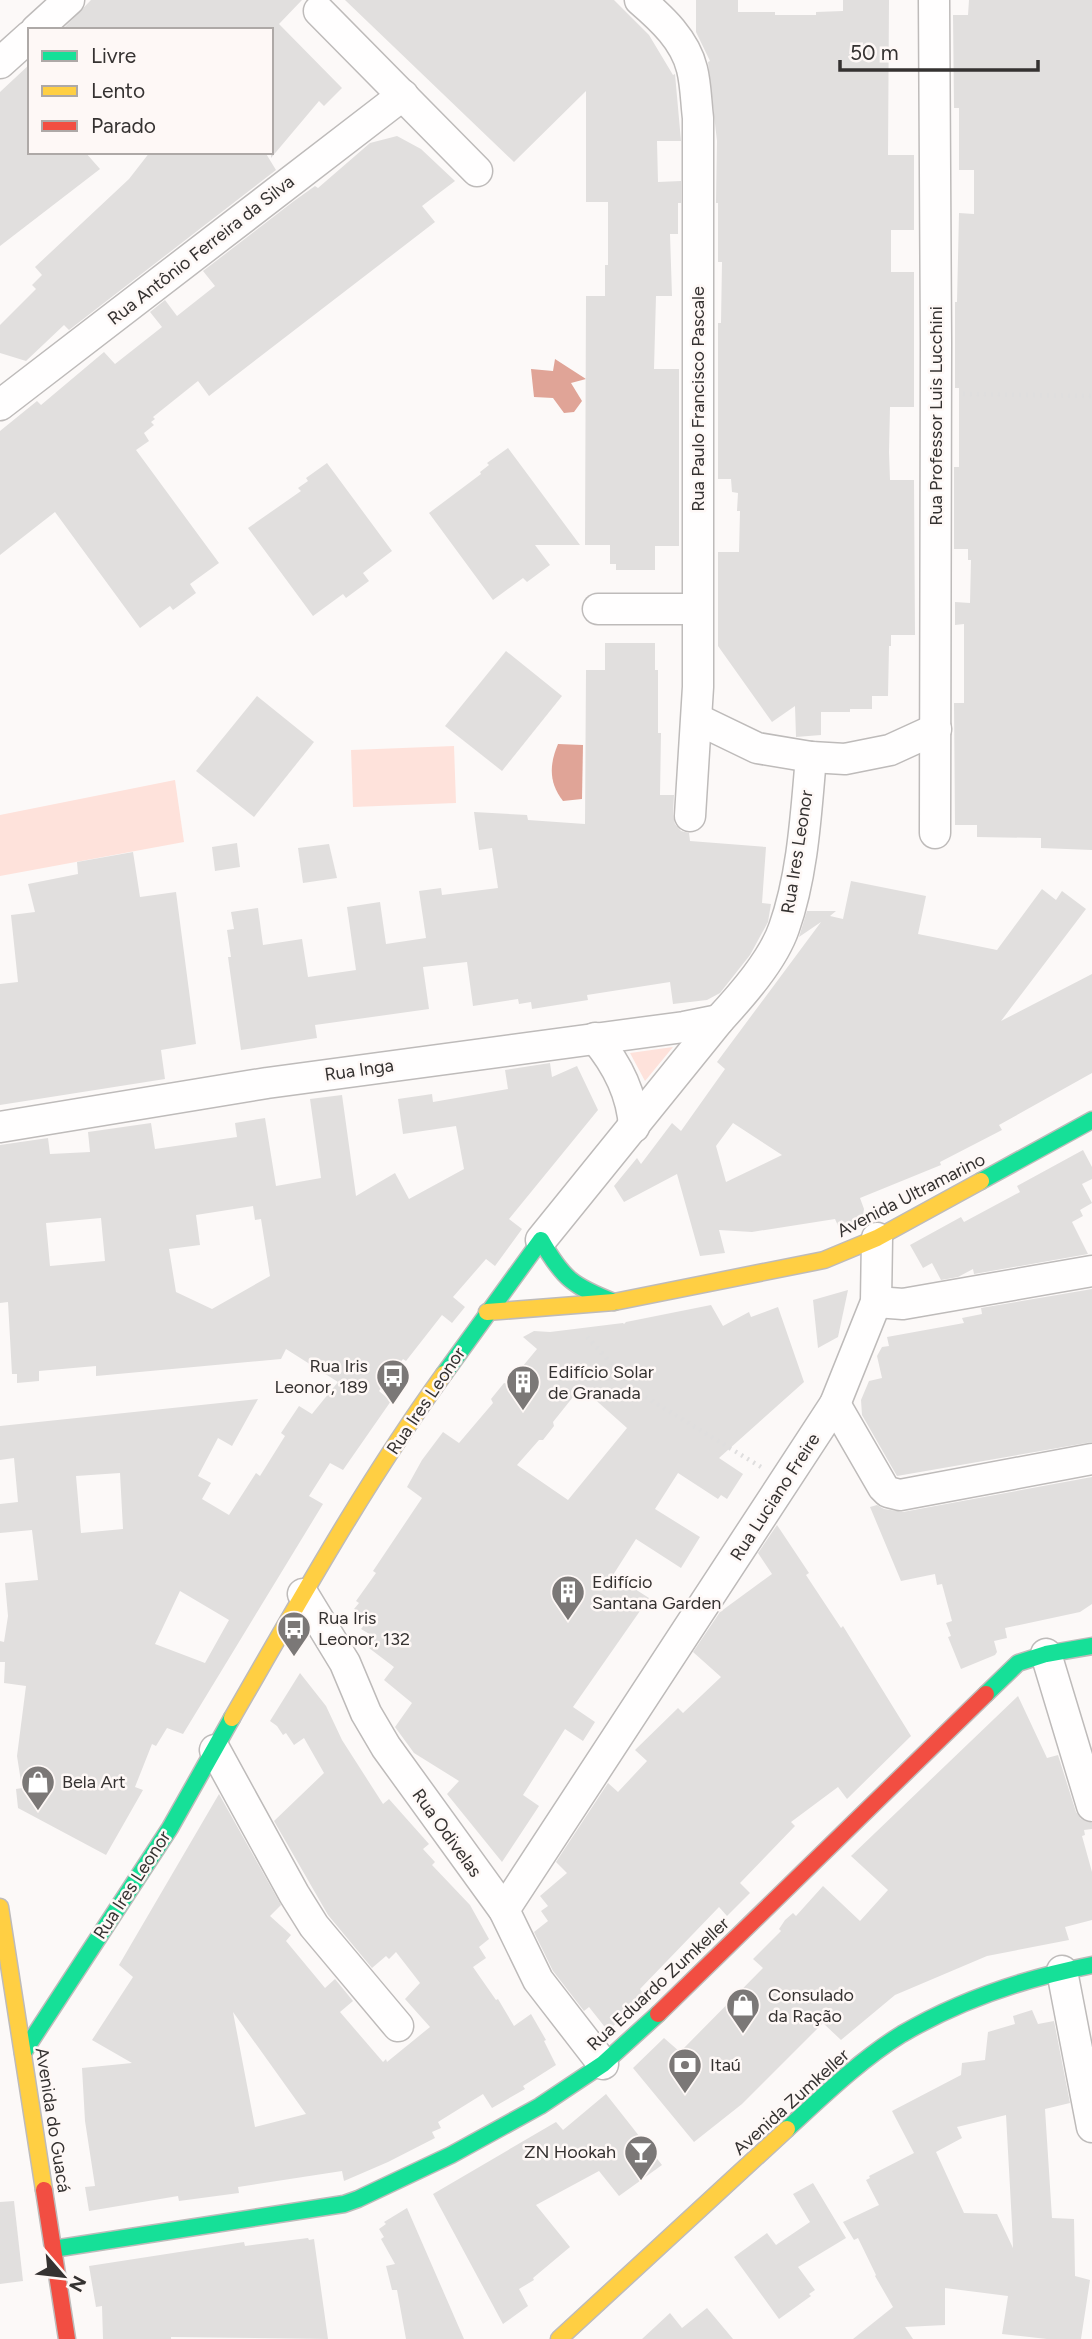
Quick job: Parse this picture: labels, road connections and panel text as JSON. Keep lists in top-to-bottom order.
{
  "streets": {
    "street": [
      "Rua Antônio Ferreira da Silva",
      "Rua Paulo Francisco Pascale",
      "Rua Professor Luis Lucchini",
      "Rua Ires Leonor",
      "Rua Inga",
      "Avenida Ultramarino",
      "Rua Luciano Freire",
      "Rua Odivelas",
      "Rua Eduardo Zumkeller",
      "Avenida Zumkeller",
      "Avenida do Guacá"
    ]
  },
  "crossings": [
    ["Rua Ires Leonor", "Rua Inga"],
    ["Rua Ires Leonor", "Avenida Ultramarino"],
    ["Rua Ires Leonor", "Rua Odivelas"],
    ["Rua Ires Leonor", "Avenida do Guacá"],
    ["Avenida Ultramarino", "Rua Luciano Freire"],
    ["Rua Luciano Freire", "Rua Odivelas"],
    ["Rua Odivelas", "Rua Eduardo Zumkeller"],
    ["Rua Eduardo Zumkeller", "Avenida do Guacá"]
  ],
  "places": {
    "bus stop": ["Rua Iris Leonor, 189", "Rua Iris Leonor, 132"],
    "building": ["Edifício Solar de Granada", "Edifício Santana Garden"],
    "shop": ["Bela Art", "Consulado da Ração"],
    "bank": ["Itaú"],
    "bar": ["ZN Hookah"]
  },
  "legend": ["Livre", "Lento", "Parado"],
  "scale_bar": "50 m",
  "north": "bottom right"
}
